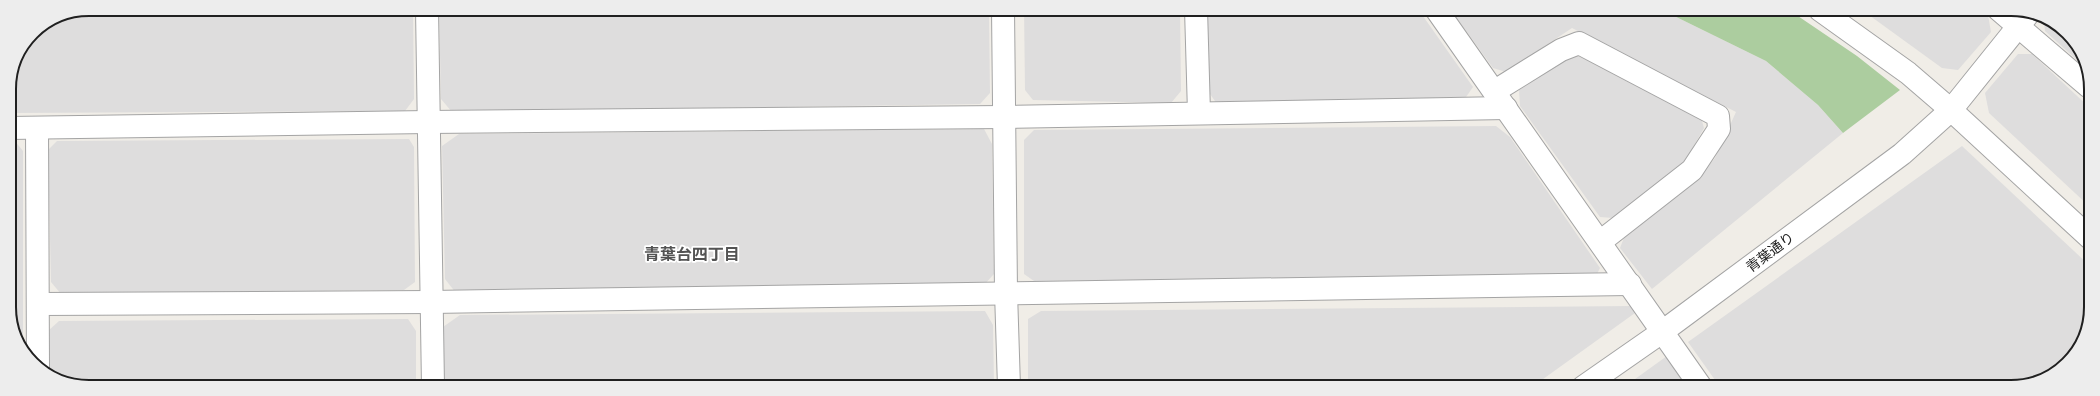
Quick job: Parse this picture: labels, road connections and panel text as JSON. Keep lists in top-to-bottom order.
{
  "streets": {
    "street": ["青葉通り"]
  },
  "districts": ["青葉台四丁目"]
}
